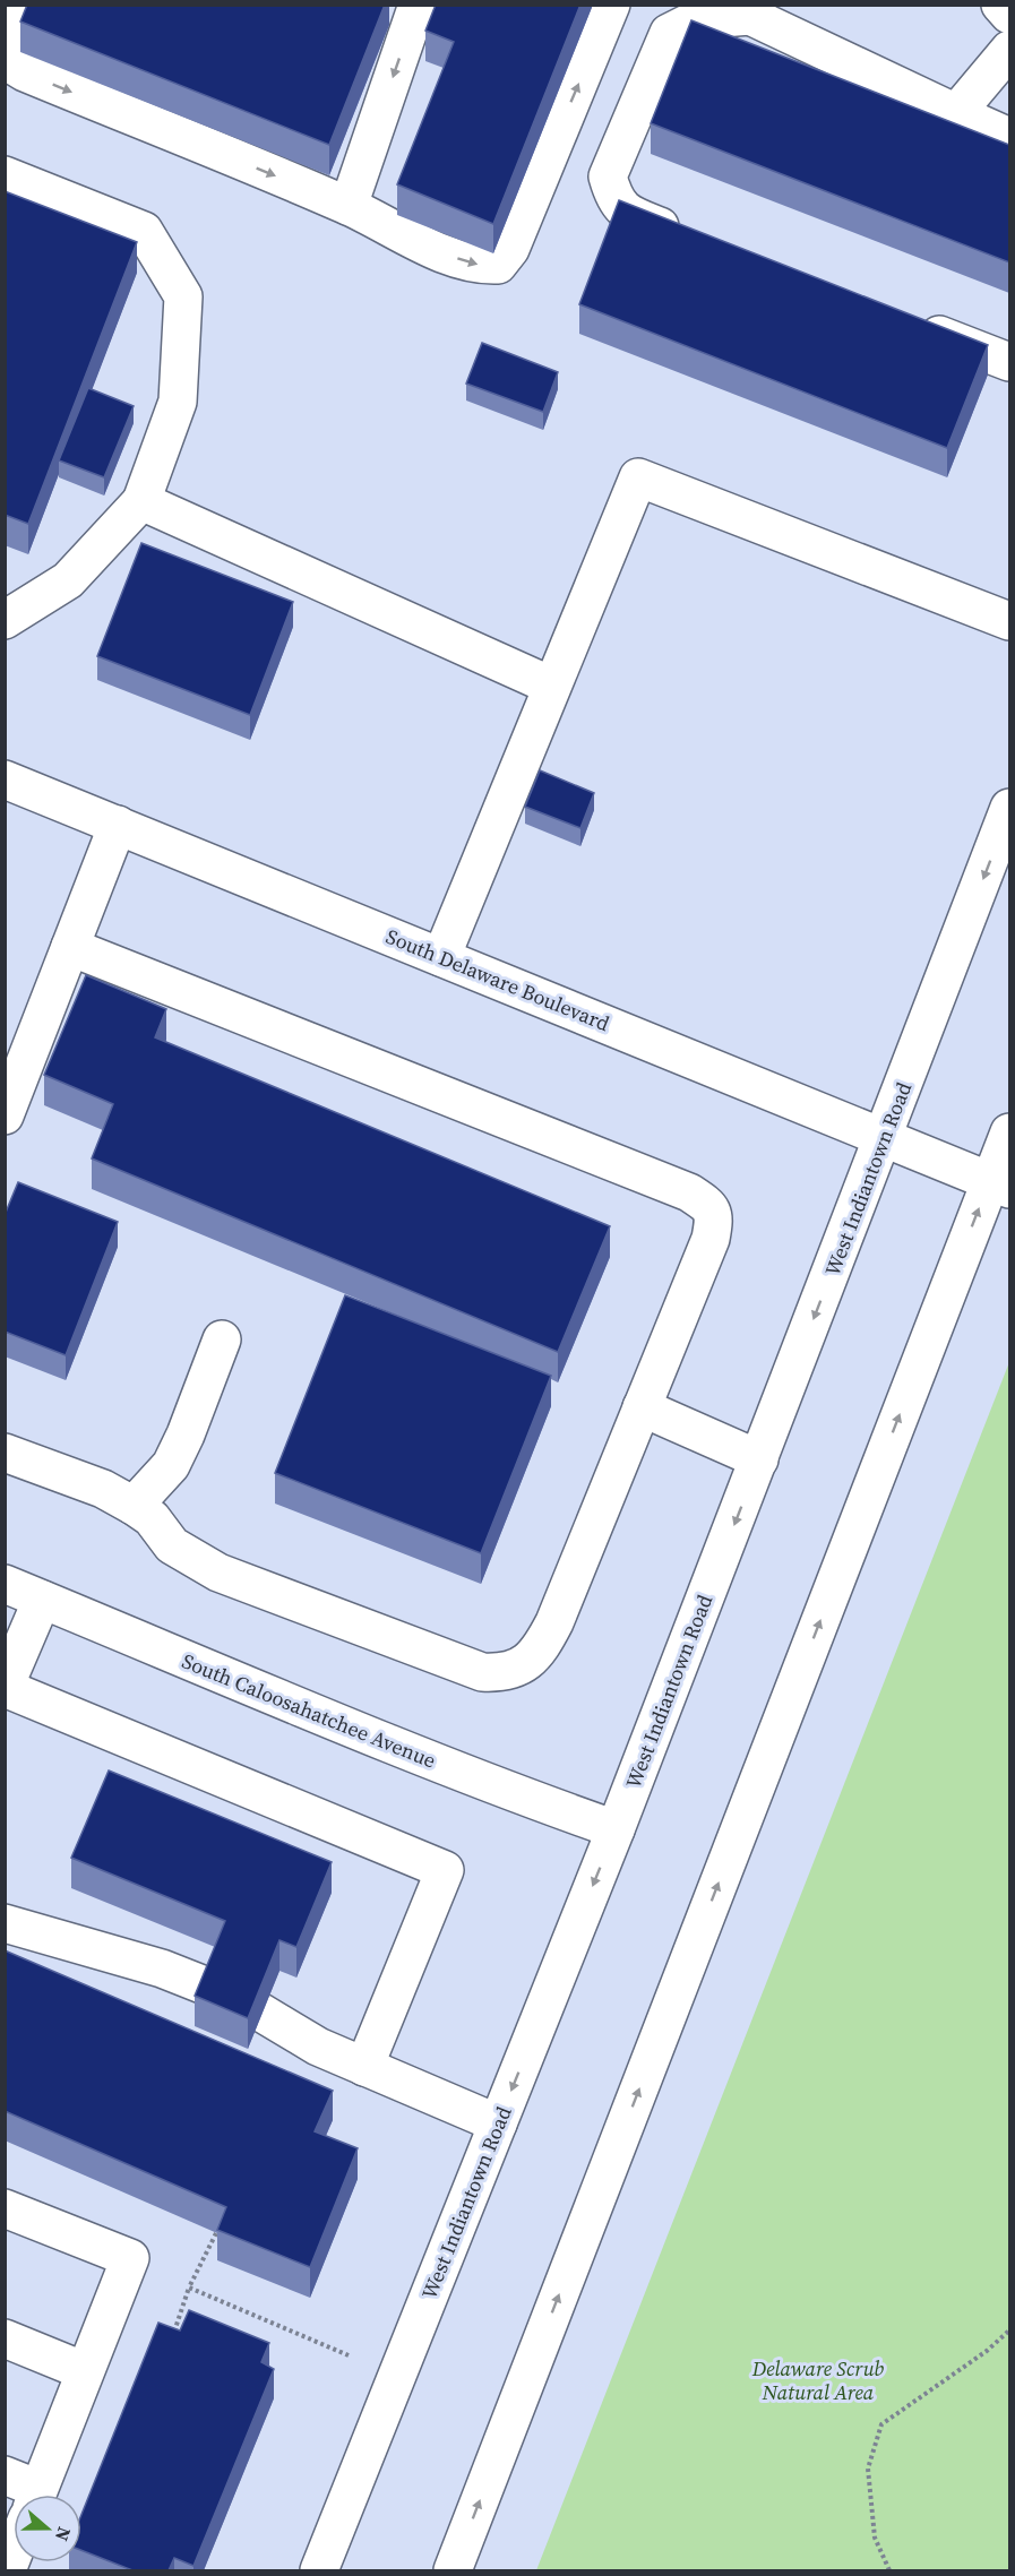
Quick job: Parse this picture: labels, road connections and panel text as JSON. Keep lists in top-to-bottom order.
{
  "streets": {
    "main road": ["South Delaware Boulevard", "West Indiantown Road", "South Caloosahatchee Avenue"]
  },
  "crossings": [
    ["South Delaware Boulevard", "West Indiantown Road"],
    ["West Indiantown Road", "South Caloosahatchee Avenue"]
  ],
  "parks": ["Delaware Scrub Natural Area"],
  "north": "right"
}
